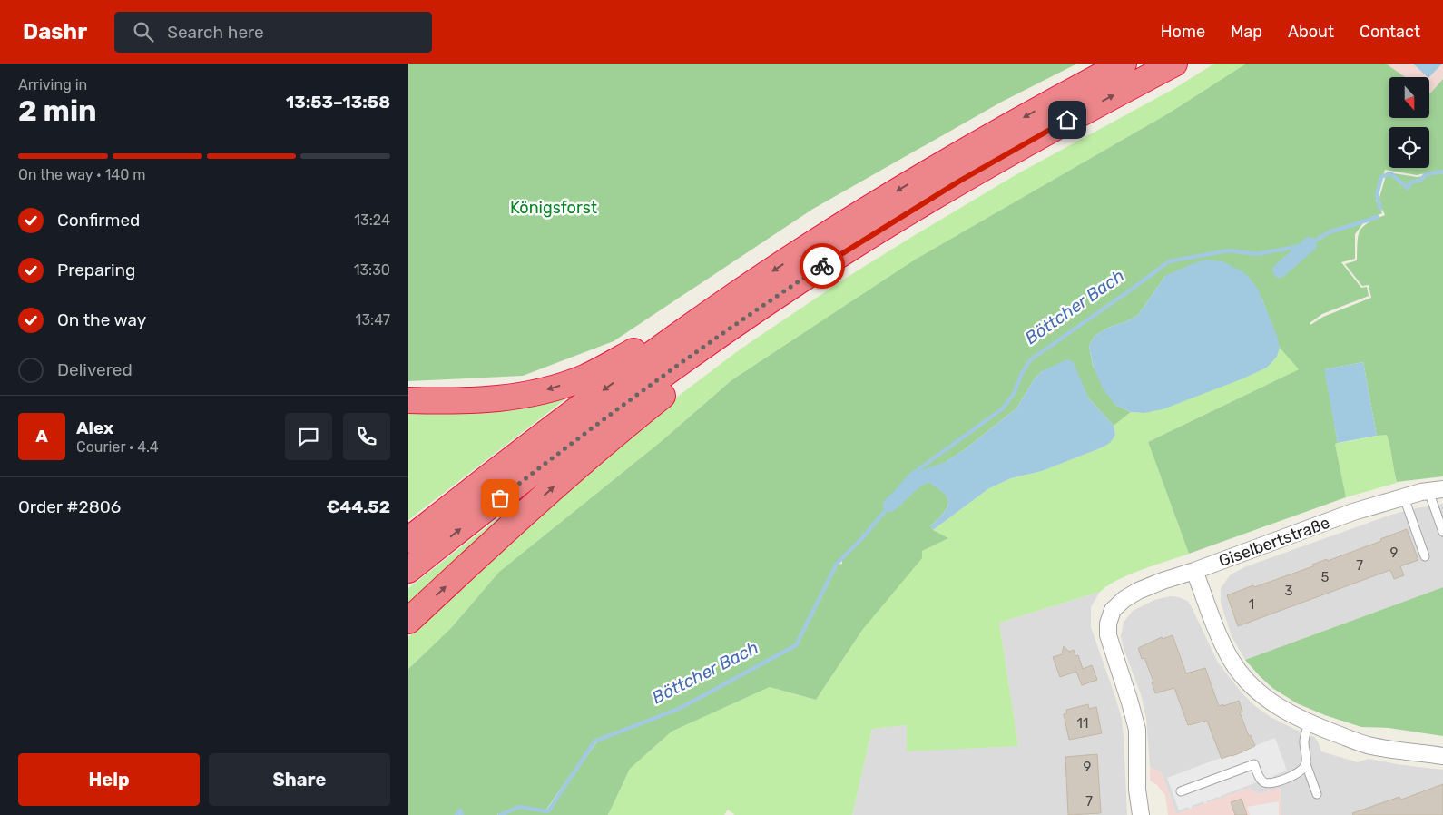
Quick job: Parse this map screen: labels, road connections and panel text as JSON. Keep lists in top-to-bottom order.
{
  "streets": {
    "street": ["Giselbertstraße"]
  },
  "water": ["Böttcher Bach"],
  "parks": ["Königsforst"],
  "house_numbers": [
    "9",
    "7",
    "5",
    "3",
    "1",
    "11",
    "9",
    "7"
  ],
  "north": "bottom",
  "page": {
    "header": "Dashr",
    "search": "Search here",
    "nav": [
      "Home",
      "Map",
      "About",
      "Contact"
    ],
    "heading": ["2 min", "Arriving in", "13:53–13:58"],
    "panel": [
      "Alex",
      "Courier · 4.4",
      "Order #2806",
      "€44.52"
    ],
    "bar": "On the way · 140 m",
    "list": [
      ["Confirmed", "13:24"],
      ["Preparing", "13:30"],
      ["On the way", "13:47"],
      "Delivered"
    ],
    "round": "A",
    "buttons": ["Help", "Share"]
  }
}
